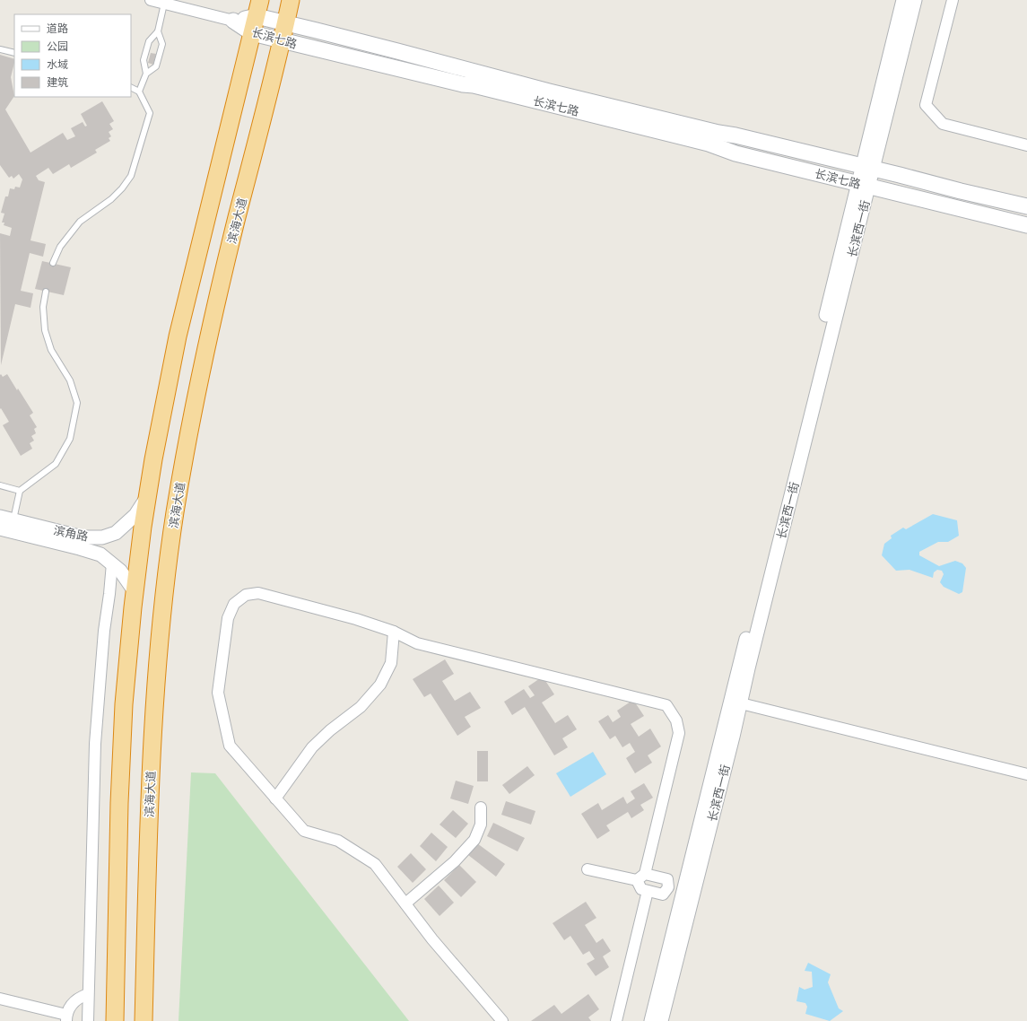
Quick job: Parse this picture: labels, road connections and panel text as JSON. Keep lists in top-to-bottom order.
{
  "streets": {
    "highway": ["滨海大道"],
    "main road": ["长滨七路"],
    "street": ["长滨西一街", "滨角路"]
  },
  "crossings": [
    ["长滨七路", "滨海大道"],
    ["长滨七路", "长滨西一街"]
  ],
  "legend": [
    "道路",
    "公园",
    "水域",
    "建筑"
  ]
}
